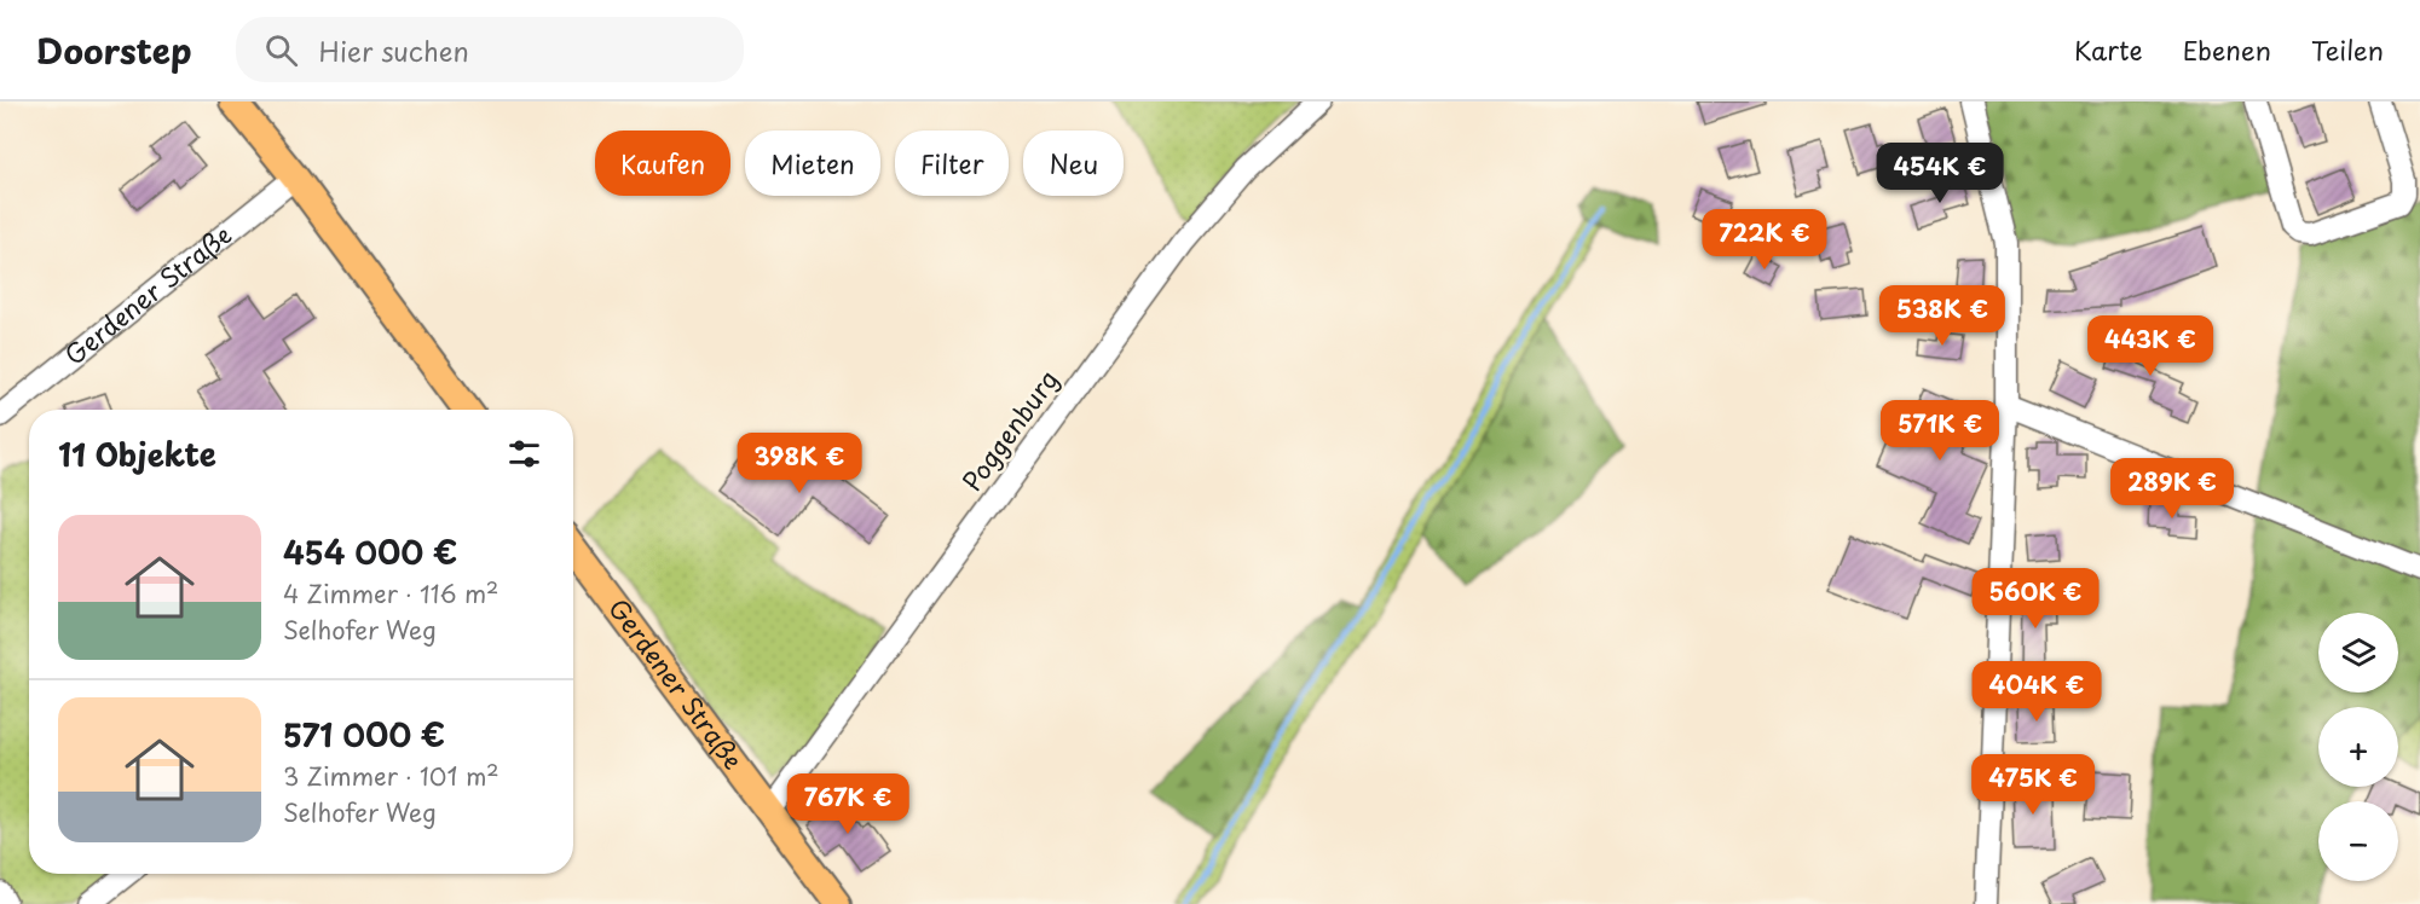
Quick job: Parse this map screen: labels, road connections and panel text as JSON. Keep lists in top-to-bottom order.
{
  "streets": {
    "main road": ["Gerdener Straße"],
    "street": ["Poggenburg"]
  },
  "crossings": [
    ["Gerdener Straße", "Poggenburg"]
  ],
  "page": {
    "header": "Doorstep",
    "search": "Hier suchen",
    "nav": ["Karte", "Ebenen", "Teilen"],
    "chip": [
      "Kaufen",
      "Mieten",
      "Filter",
      "Neu"
    ],
    "price": [
      "454K €",
      "722K €",
      "538K €",
      "443K €",
      "571K €",
      "398K €",
      "289K €",
      "560K €",
      "404K €",
      "475K €",
      "767K €"
    ],
    "heading": "11 Objekte",
    "list": [
      {
        "name": "454 000 €",
        "note": "4 Zimmer · 116 m² · Selhofer Weg"
      },
      {
        "name": "571 000 €",
        "note": "3 Zimmer · 101 m² · Selhofer Weg"
      }
    ],
    "map_buttons": ["+", "−"]
  }
}
